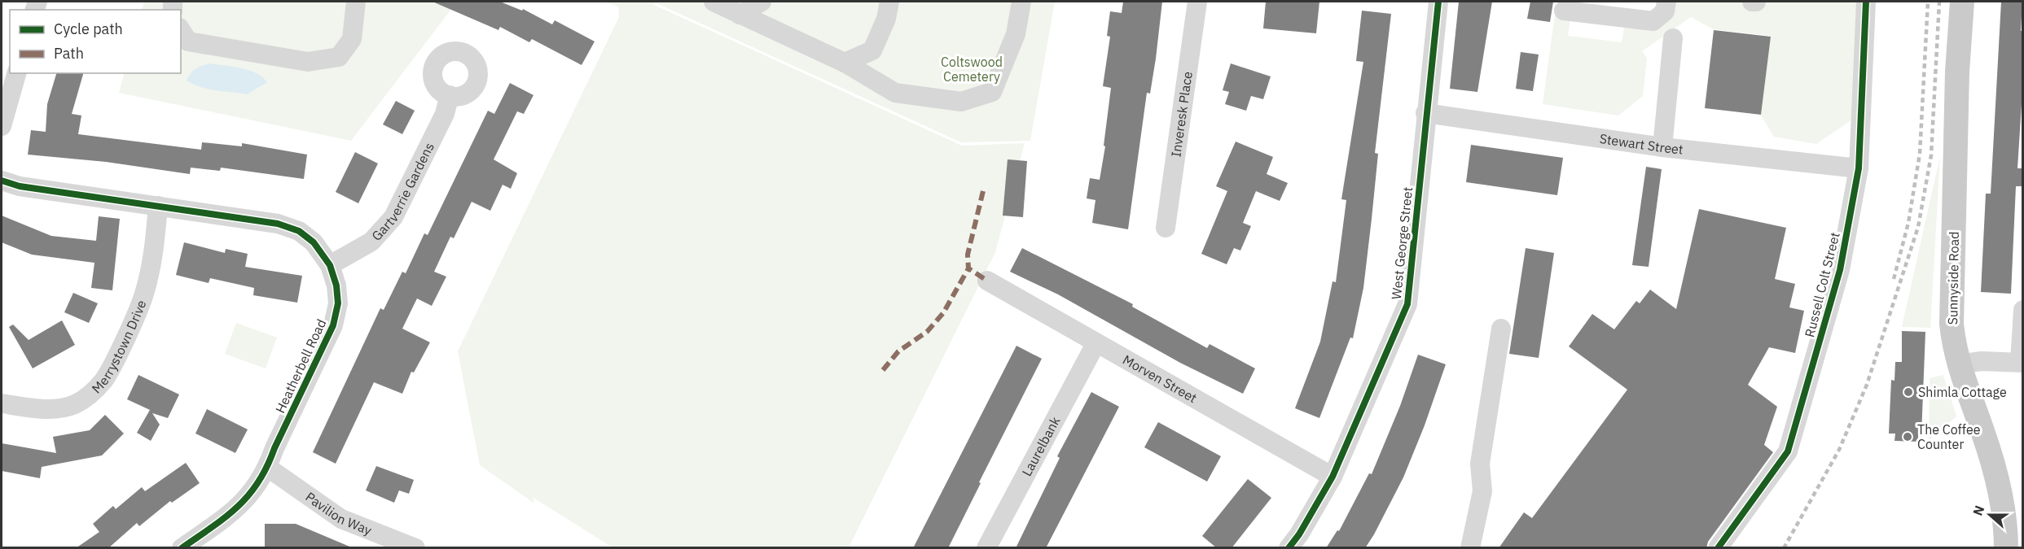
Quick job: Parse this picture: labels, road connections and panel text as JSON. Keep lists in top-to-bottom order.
{
  "streets": {
    "main road": ["Sunnyside Road"],
    "street": [
      "Inveresk Place",
      "Stewart Street",
      "Gartverrie Gardens",
      "West George Street",
      "Russell Colt Street",
      "Merrystown Drive",
      "Heatherbell Road",
      "Morven Street",
      "Laurelbank",
      "Pavilion Way"
    ]
  },
  "crossings": [
    ["Stewart Street", "West George Street"],
    ["Stewart Street", "Russell Colt Street"],
    ["Gartverrie Gardens", "Heatherbell Road"],
    ["West George Street", "Morven Street"],
    ["Merrystown Drive", "Heatherbell Road"],
    ["Heatherbell Road", "Pavilion Way"],
    ["Morven Street", "Laurelbank"]
  ],
  "parks": ["Coltswood Cemetery"],
  "places": ["Shimla Cottage", "The Coffee Counter"],
  "legend": ["Cycle path", "Path"],
  "north": "left"
}
